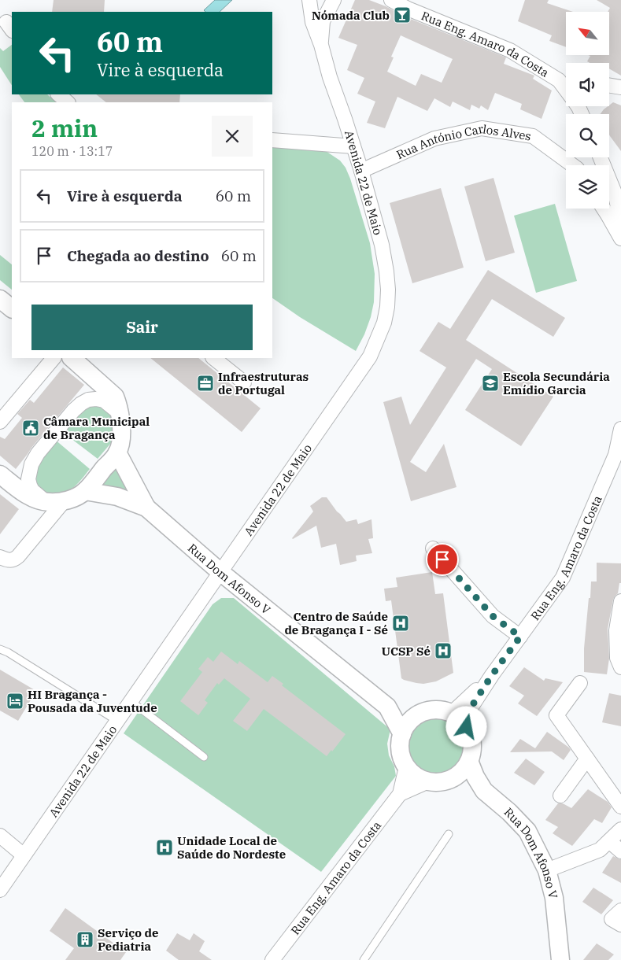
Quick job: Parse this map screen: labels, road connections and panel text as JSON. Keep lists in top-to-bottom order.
{
  "streets": {
    "street": [
      "Rua Eng. Amaro da Costa",
      "Rua António Carlos Alves",
      "Avenida 22 de Maio",
      "Rua Dom Afonso V"
    ]
  },
  "crossings": [
    ["Rua Eng. Amaro da Costa", "Rua Dom Afonso V"],
    ["Rua António Carlos Alves", "Avenida 22 de Maio"],
    ["Avenida 22 de Maio", "Rua Dom Afonso V"]
  ],
  "places": {
    "bar": ["Nómada Club"],
    "office": ["Infraestruturas de Portugal"],
    "school or university": ["Escola Secundária Emídio Garcia"],
    "public building": ["Câmara Municipal de Bragança"],
    "hospital": ["Centro de Saúde de Bragança I - Sé", "UCSP Sé", "Unidade Local de Saúde do Nordeste"],
    "hotel": ["HI Bragança - Pousada da Juventude"],
    "building": ["Serviço de Pediatria"]
  },
  "north": "top left",
  "page": {
    "turn": ["60 m", "Vire à esquerda"],
    "heading": ["2 min", "120 m · 13:17"],
    "list": [
      {
        "name": "Vire à esquerda",
        "value": "60 m"
      },
      {
        "name": "Chegada ao destino",
        "value": "60 m"
      }
    ],
    "buttons": "Sair"
  }
}
